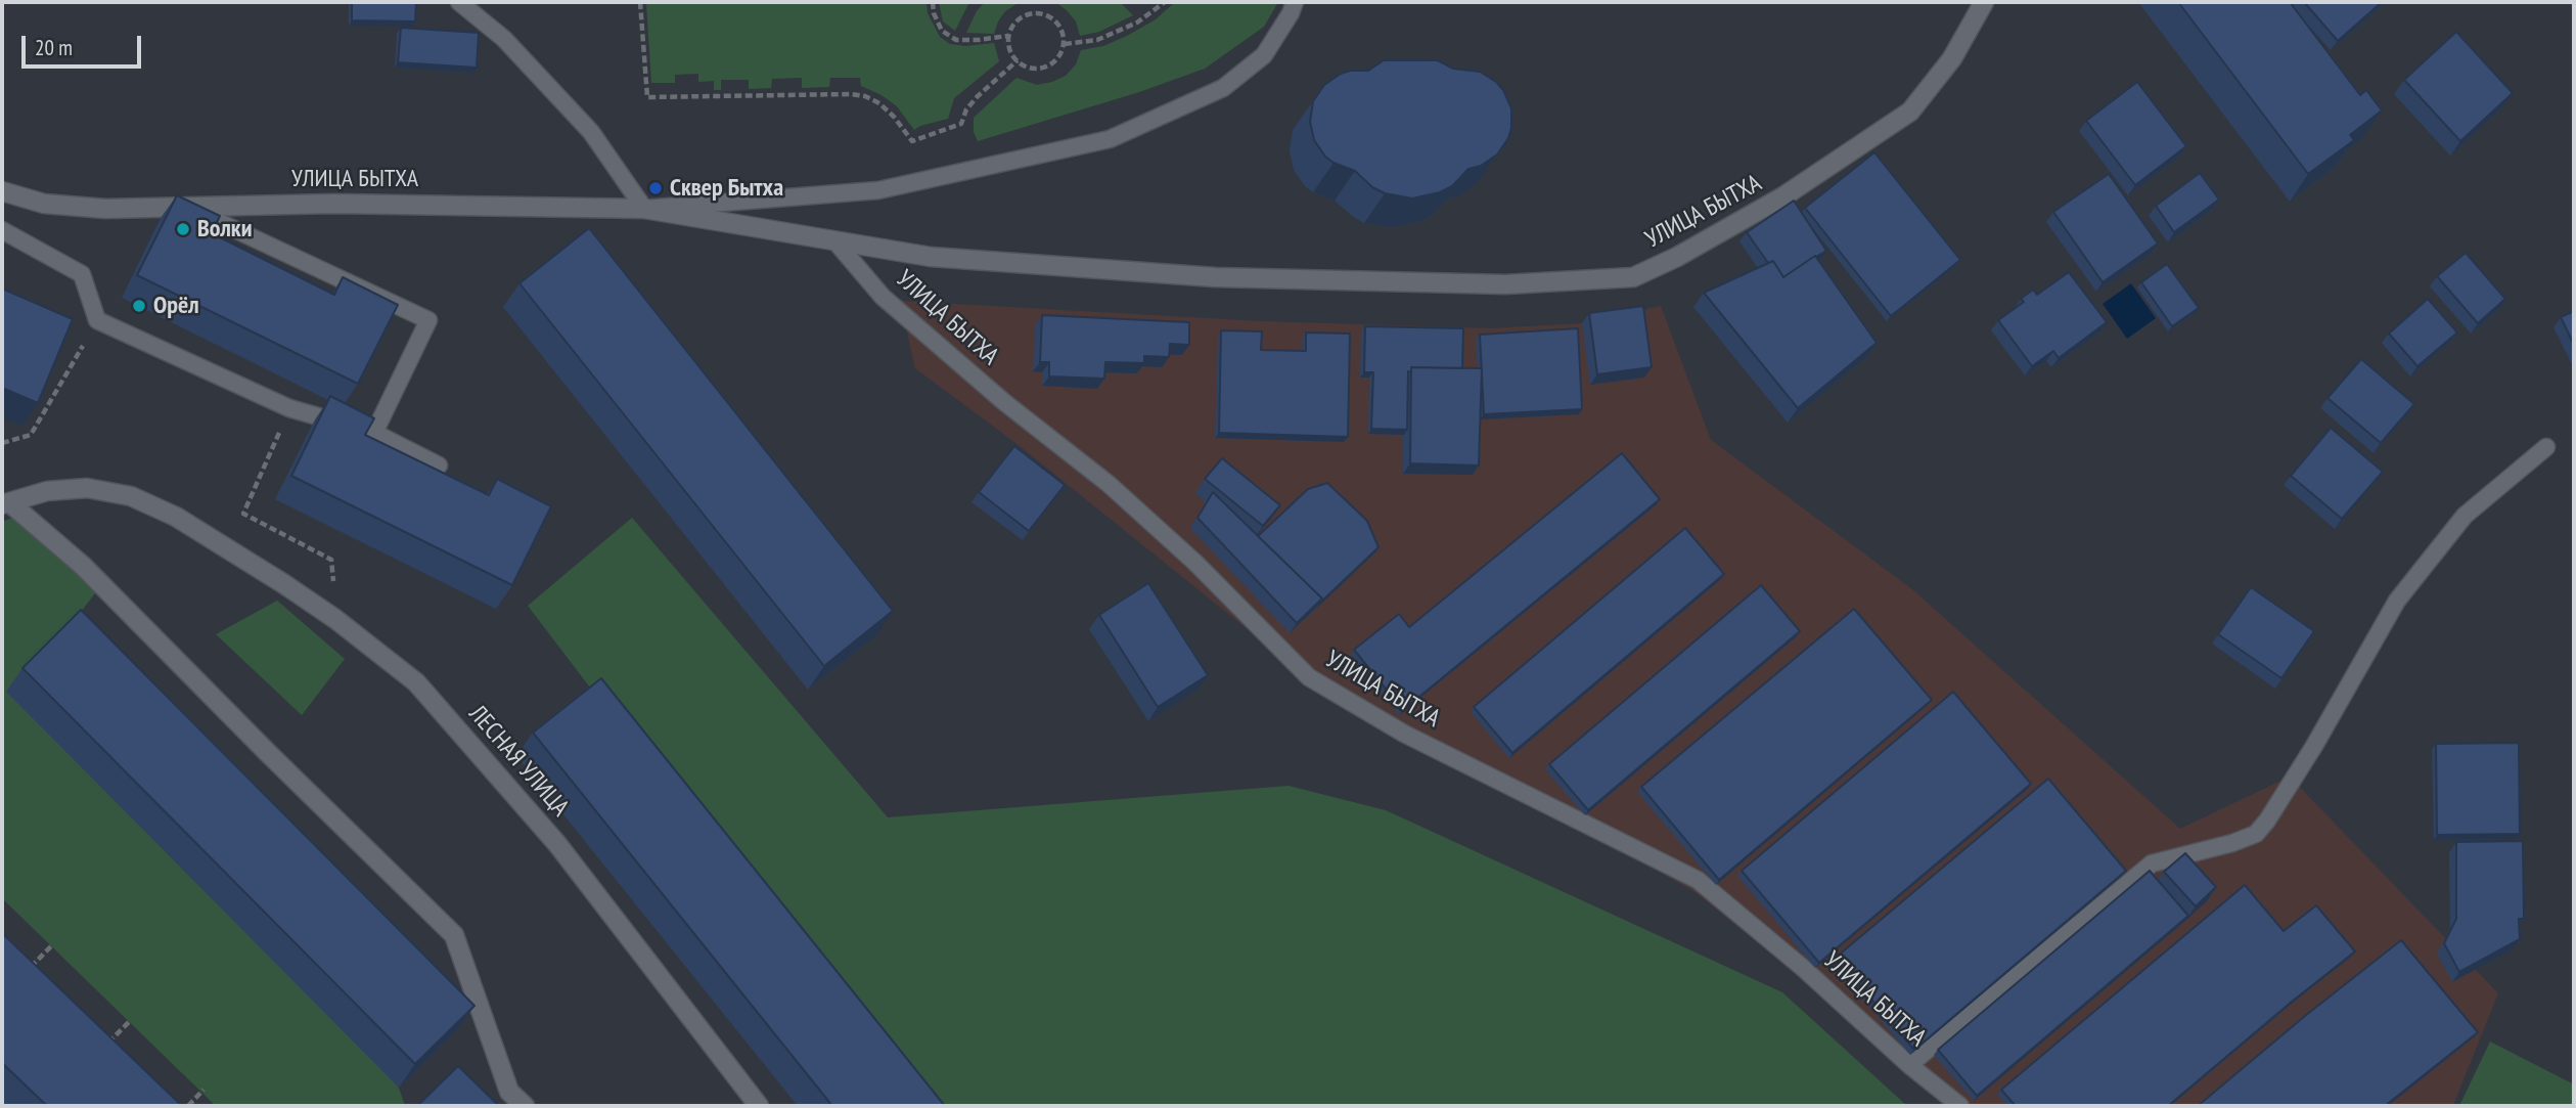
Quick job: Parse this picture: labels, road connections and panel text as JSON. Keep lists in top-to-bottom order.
{
  "streets": {
    "street": ["УЛИЦА БЫТХА", "ЛЕСНАЯ УЛИЦА"]
  },
  "places": ["Сквер Бытха", "Волки", "Орёл"],
  "scale_bar": "20 m"
}
